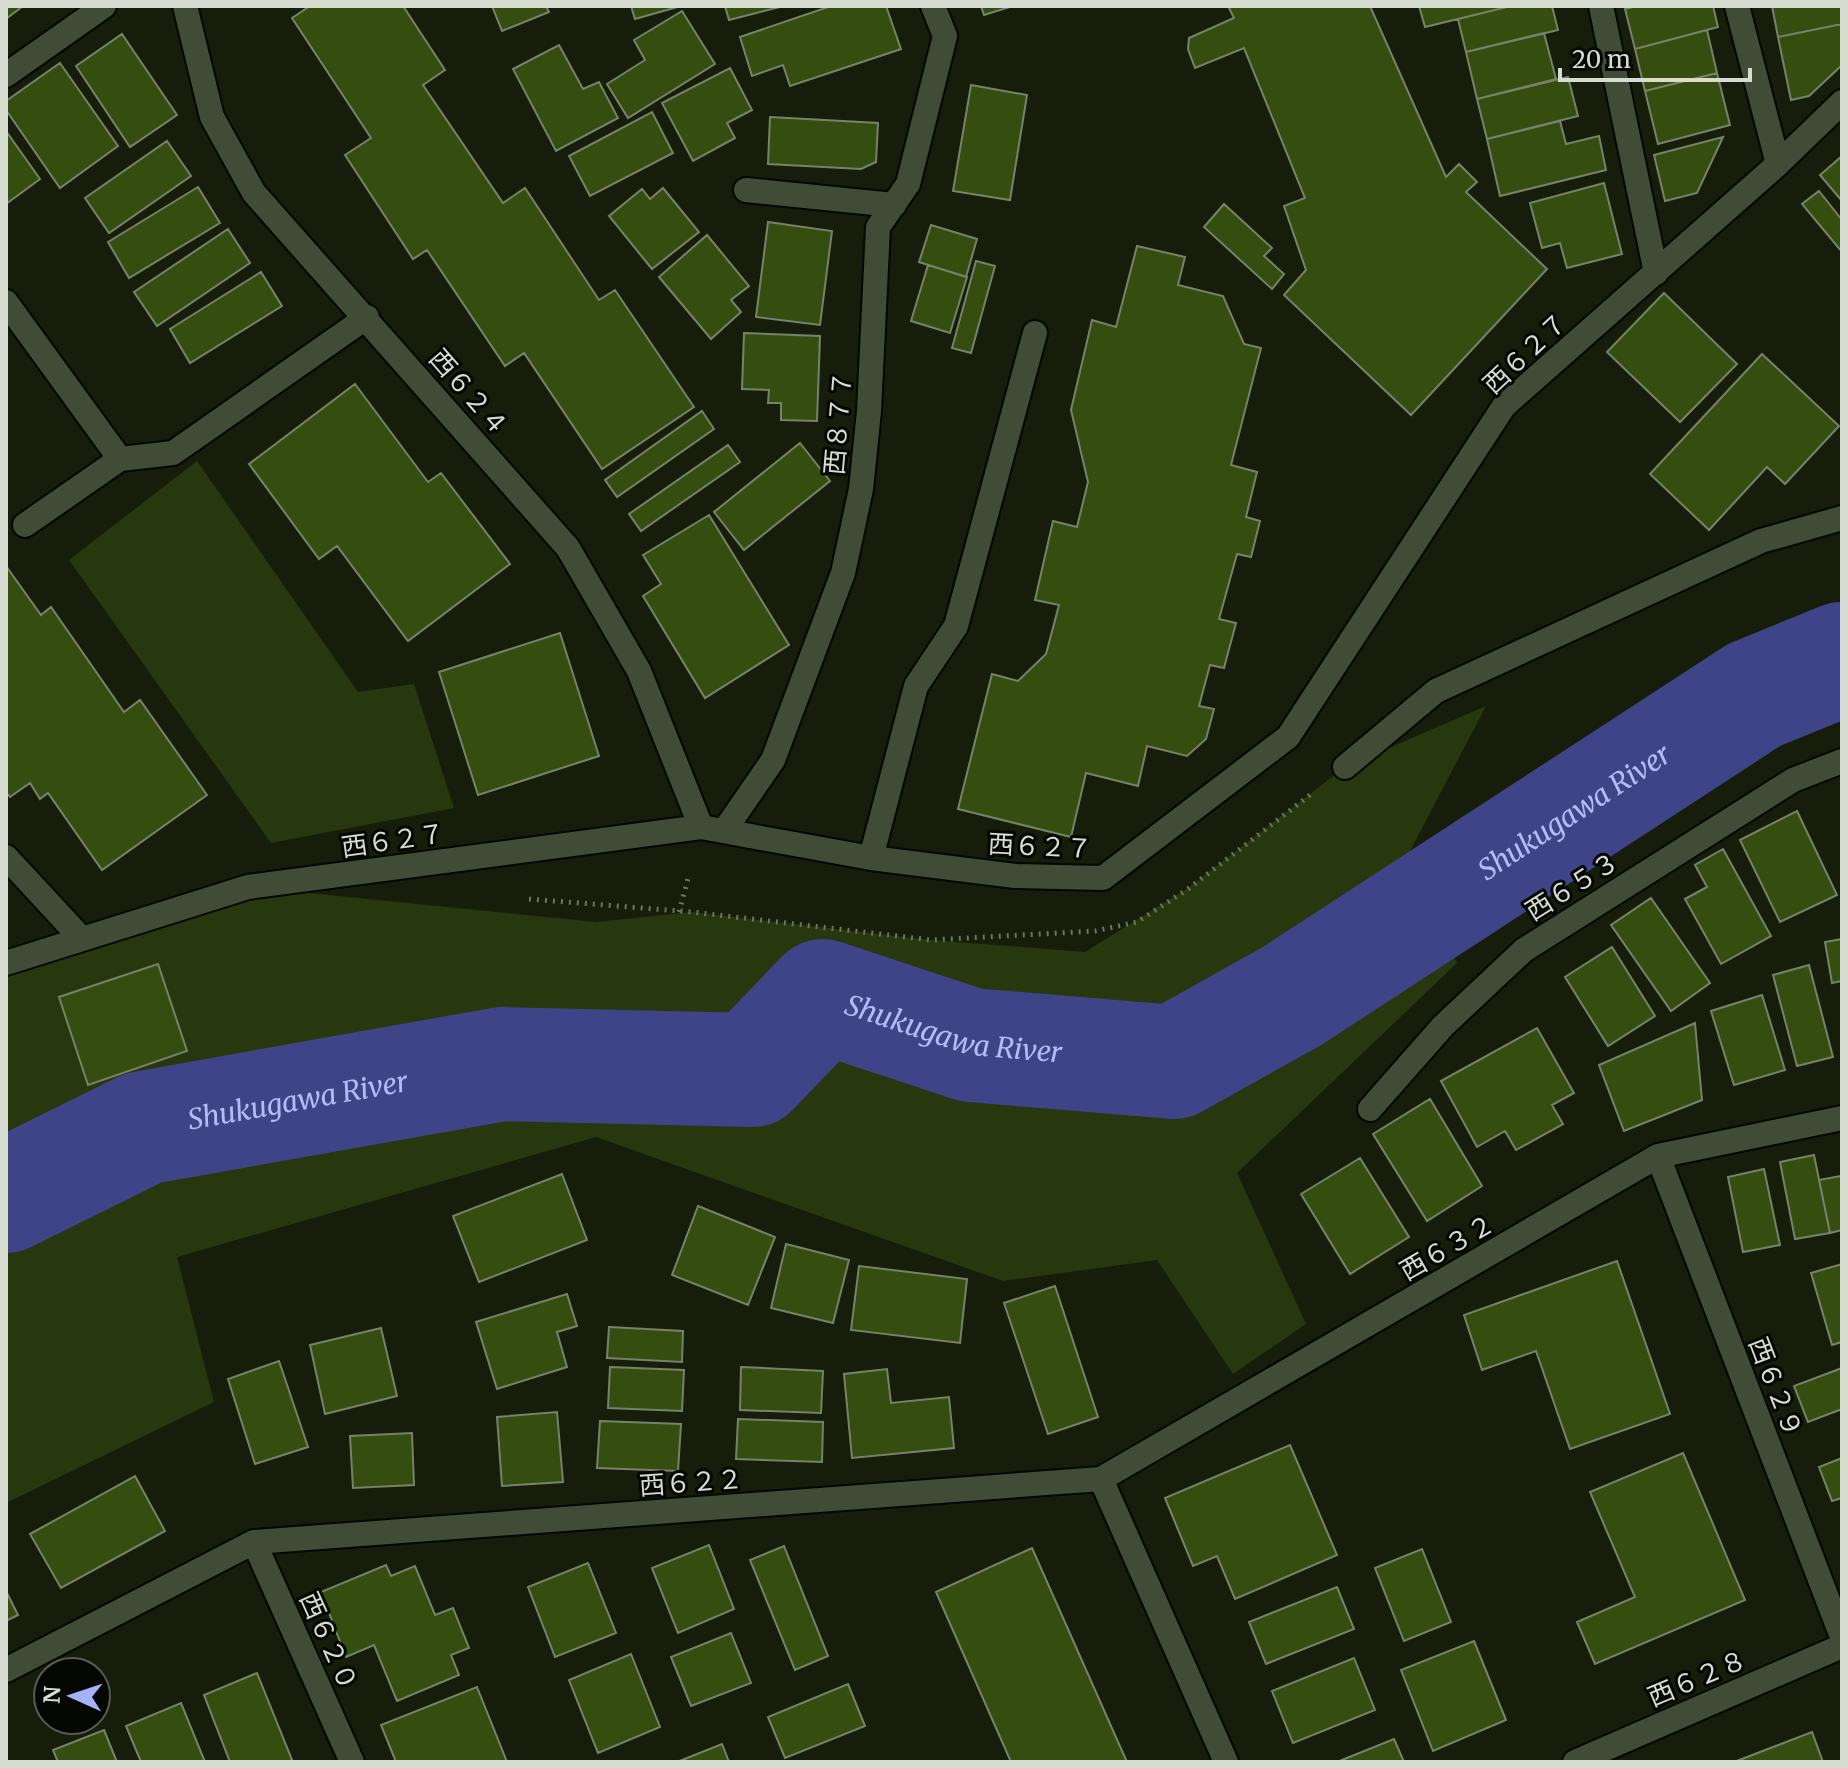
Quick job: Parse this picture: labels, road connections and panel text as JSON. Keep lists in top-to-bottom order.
{
  "streets": {
    "street": [
      "西６２７",
      "西６２４",
      "西８７７",
      "西６５３",
      "西６３２",
      "西６２９",
      "西６２２",
      "西６２０",
      "西６２８"
    ]
  },
  "crossings": [
    ["西６２７", "西６２４"],
    ["西６２７", "西８７７"],
    ["西６２４", "西８７７"],
    ["西６３２", "西６２９"],
    ["西６３２", "西６２２"],
    ["西６２２", "西６２０"]
  ],
  "water": ["Shukugawa River"],
  "scale_bar": "20 m",
  "north": "left"
}
